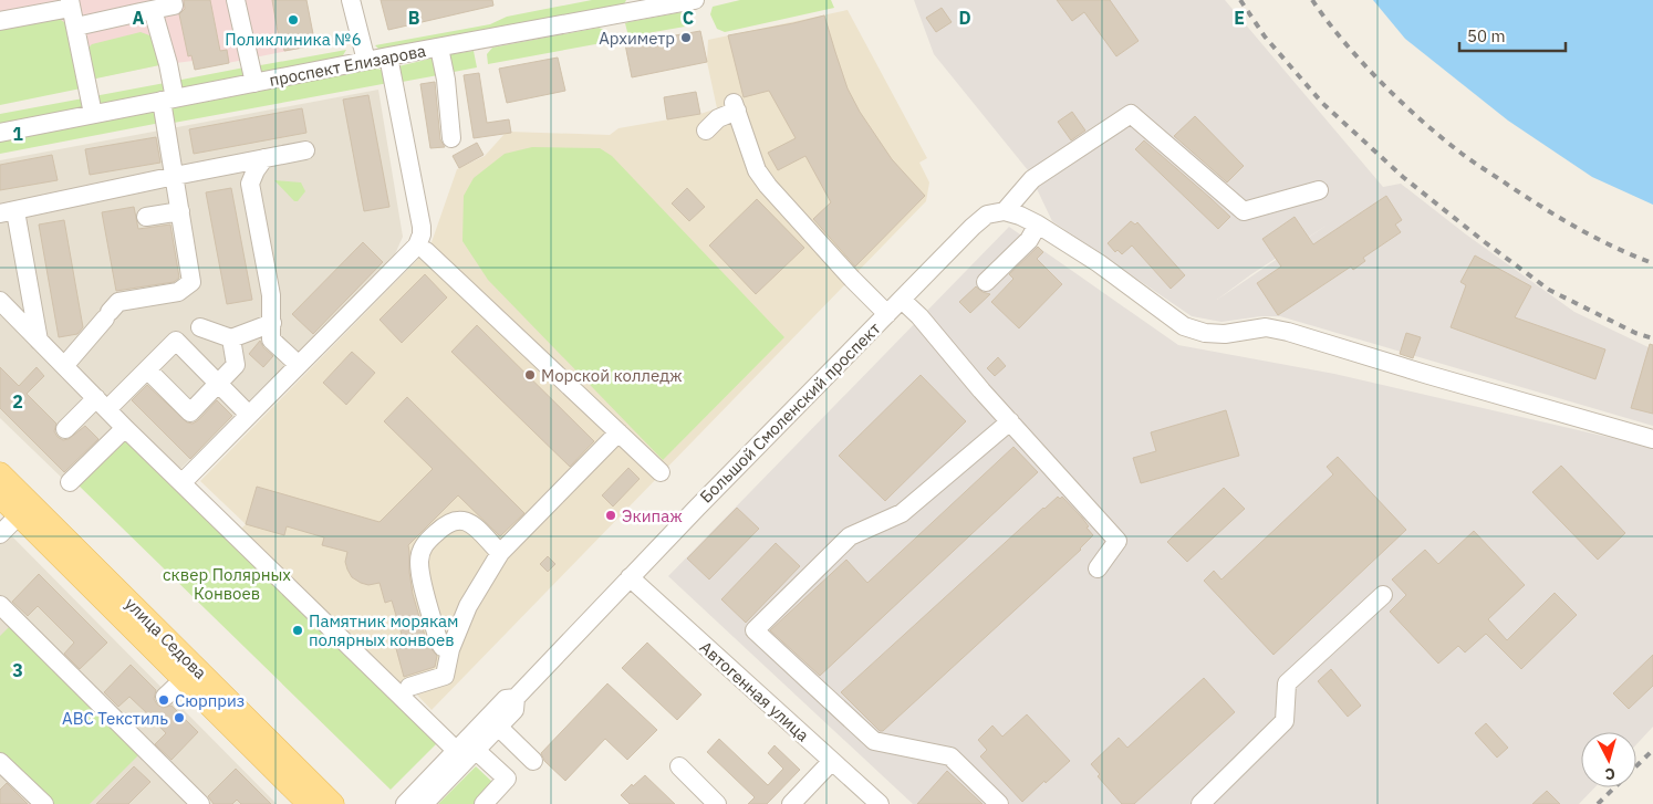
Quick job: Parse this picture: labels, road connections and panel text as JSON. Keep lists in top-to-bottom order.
{
  "streets": {
    "main road": ["улица Седова"],
    "street": ["проспект Елизарова", "Большой Смоленский проспект", "Автогенная улица"]
  },
  "crossings": [
    ["Большой Смоленский проспект", "Автогенная улица"]
  ],
  "parks": ["сквер Полярных Конвоев"],
  "places": [
    "Поликлиника №6",
    "Архиметр",
    "Морской колледж",
    "Экипаж",
    "Памятник морякам полярных конвоев",
    "Сюрприз",
    "ABC Текстиль"
  ],
  "scale_bar": "50 m",
  "north": "bottom",
  "grid": {
    "columns": [
      "A",
      "B",
      "C",
      "D",
      "E"
    ],
    "rows": ["1", "2", "3"]
  }
}
